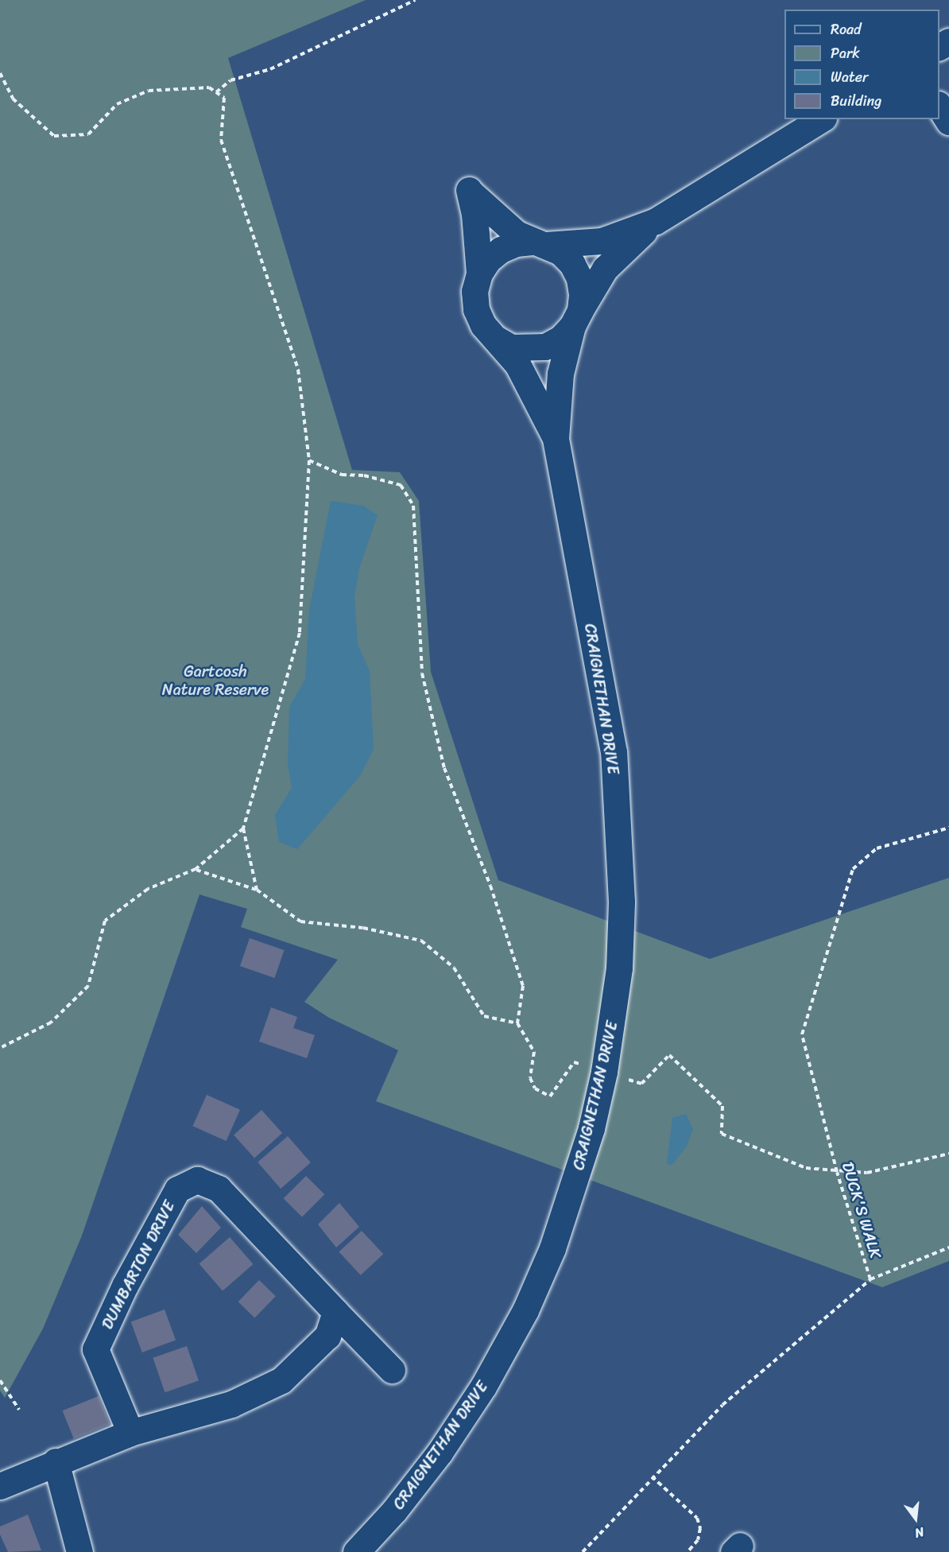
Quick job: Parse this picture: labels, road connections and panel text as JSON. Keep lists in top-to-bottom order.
{
  "streets": {
    "street": ["CRAIGNETHAN DRIVE", "DUMBARTON DRIVE"],
    "path": ["DUCK'S WALK"]
  },
  "parks": ["Gartcosh Nature Reserve"],
  "legend": [
    "Road",
    "Park",
    "Water",
    "Building"
  ],
  "north": "bottom"
}
